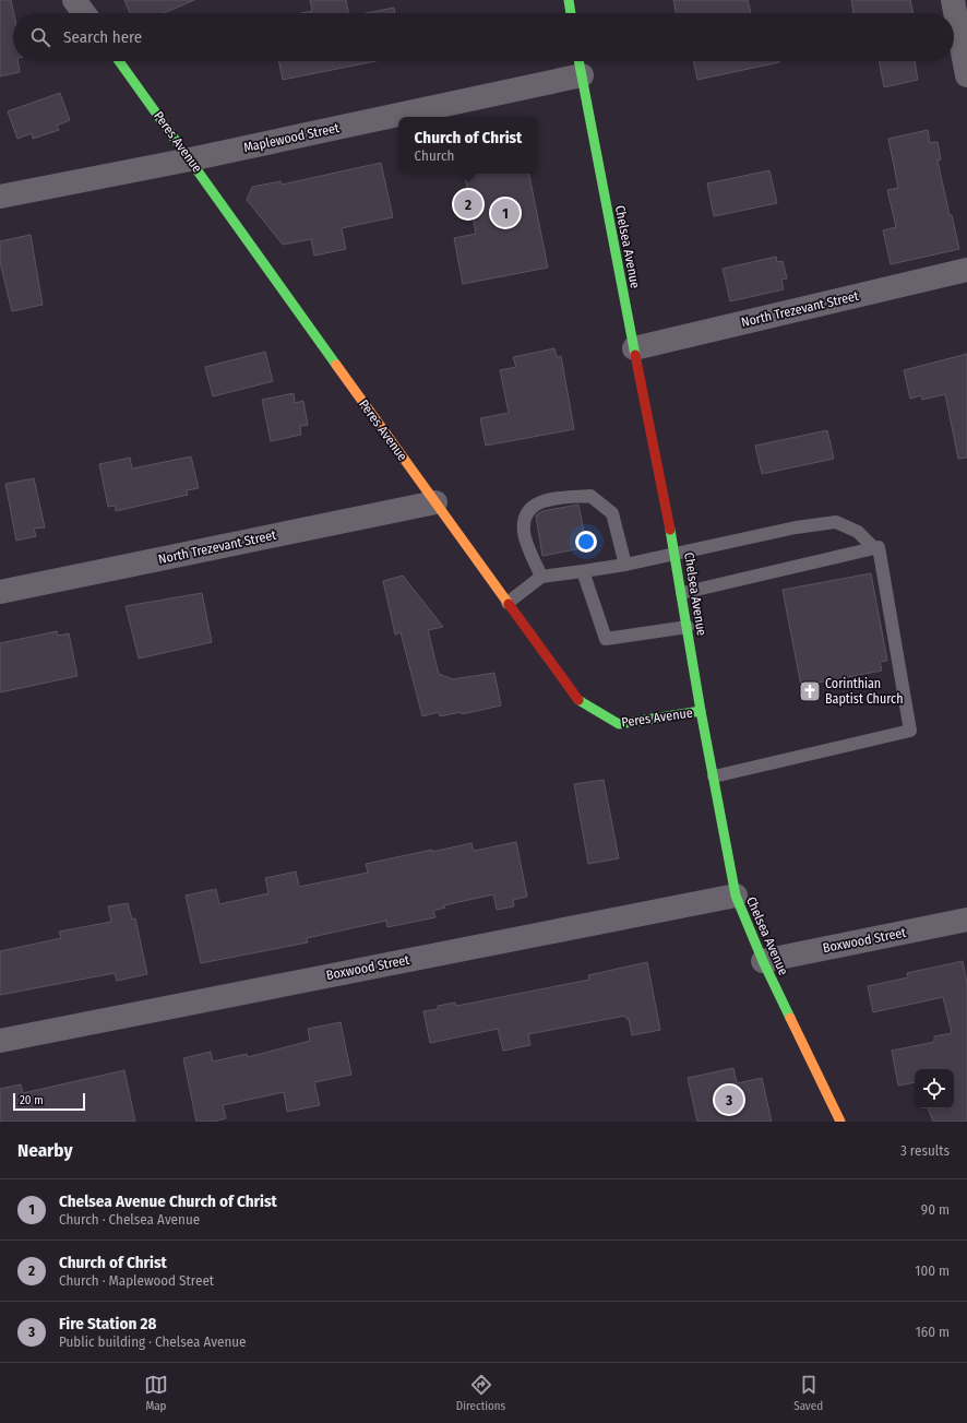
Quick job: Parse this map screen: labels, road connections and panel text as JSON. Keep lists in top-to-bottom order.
{
  "streets": {
    "main road": ["Peres Avenue", "Chelsea Avenue"],
    "street": ["Maplewood Street", "North Trezevant Street", "Boxwood Street"]
  },
  "crossings": [
    ["Maplewood Street", "Peres Avenue"],
    ["Maplewood Street", "Chelsea Avenue"],
    ["Peres Avenue", "Chelsea Avenue"],
    ["Peres Avenue", "North Trezevant Street"],
    ["Chelsea Avenue", "North Trezevant Street"],
    ["Chelsea Avenue", "Boxwood Street"]
  ],
  "places": {
    "church": ["Corinthian Baptist Church"]
  },
  "scale_bar": "20 m",
  "page": {
    "search": "Search here",
    "popup": ["Church of Christ", "Church"],
    "pins": ["2", "1", "3"],
    "scale": "20 m",
    "heading": ["Nearby", "3 results"],
    "list": [
      {
        "mark": "1",
        "name": "Chelsea Avenue Church of Christ",
        "note": "Church · Chelsea Avenue",
        "value": "90 m"
      },
      {
        "mark": "2",
        "name": "Church of Christ",
        "note": "Church · Maplewood Street",
        "value": "100 m"
      },
      {
        "mark": "3",
        "name": "Fire Station 28",
        "note": "Public building · Chelsea Avenue",
        "value": "160 m"
      }
    ],
    "nav": ["Map", "Directions", "Saved"]
  }
}
